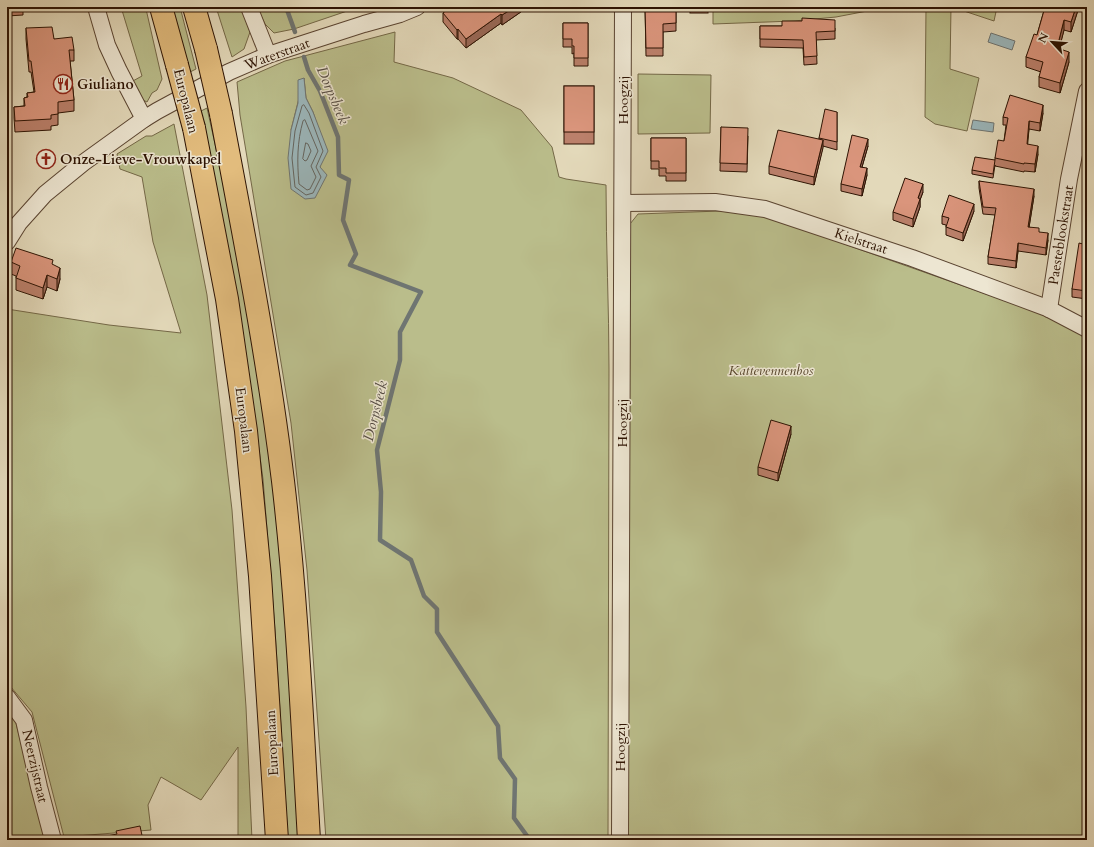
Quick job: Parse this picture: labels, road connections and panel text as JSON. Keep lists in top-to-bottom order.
{
  "streets": {
    "highway": ["Europalaan"],
    "street": [
      "Waterstraat",
      "Hoogzij",
      "Paesteblookstraat",
      "Kielstraat",
      "Neerzijstraat"
    ]
  },
  "crossings": [
    ["Hoogzij", "Kielstraat"],
    ["Paesteblookstraat", "Kielstraat"]
  ],
  "water": ["Dorpsbeek"],
  "parks": ["Kattevennenbos"],
  "places": {
    "restaurant": ["Giuliano"],
    "church": ["Onze-Lieve-Vrouwkapel"]
  },
  "north": "top left"
}
